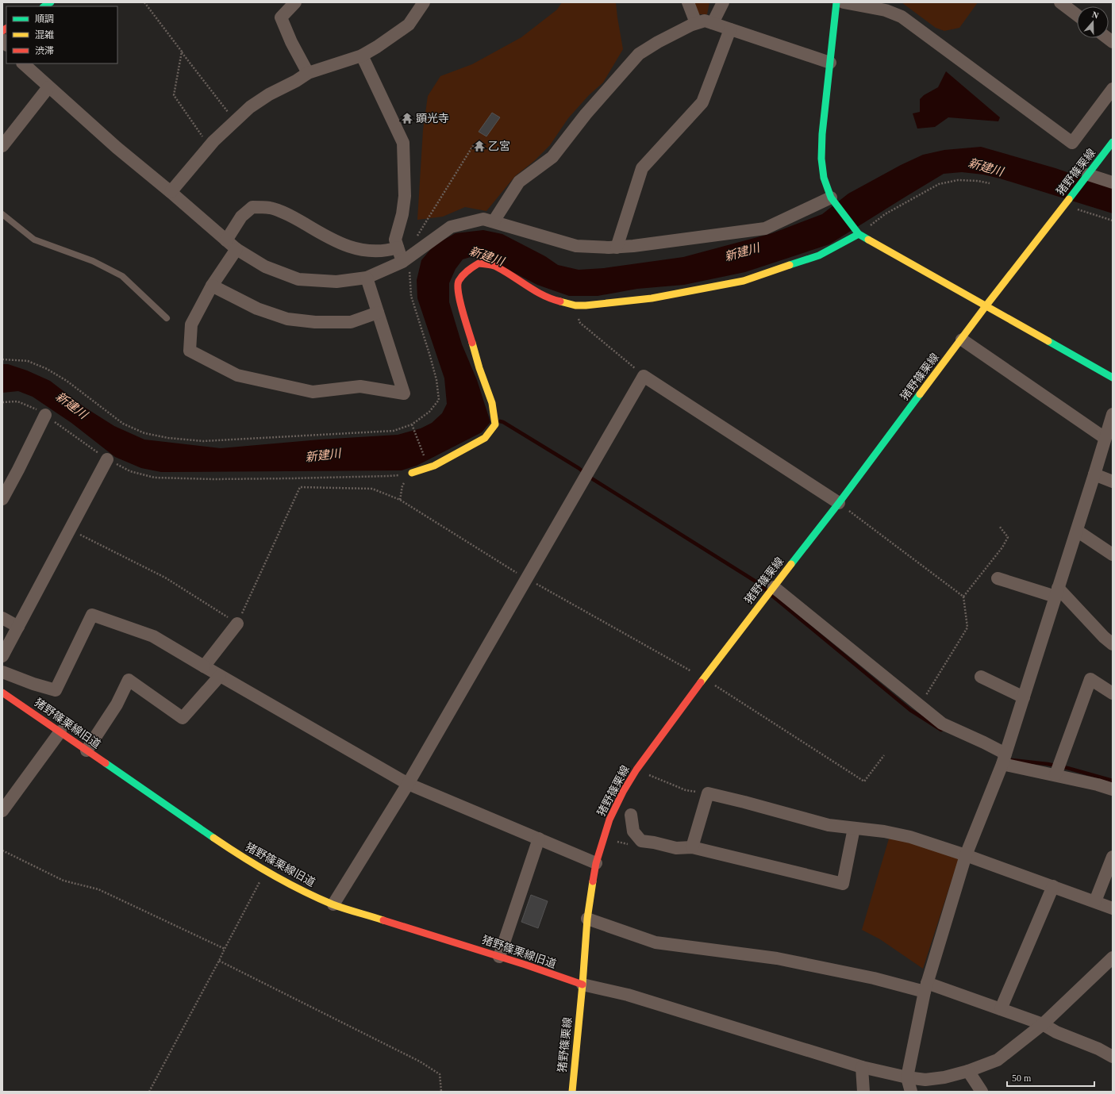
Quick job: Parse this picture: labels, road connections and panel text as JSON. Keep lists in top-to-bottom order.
{
  "streets": {
    "street": ["猪野篠栗線", "猪野篠栗線旧道"]
  },
  "crossings": [
    ["猪野篠栗線", "猪野篠栗線旧道"]
  ],
  "water": ["新建川"],
  "places": {
    "temple": ["顕光寺", "乙宮"]
  },
  "legend": ["順調", "混雑", "渋滞"],
  "scale_bar": "50 m",
  "north": "top"
}
